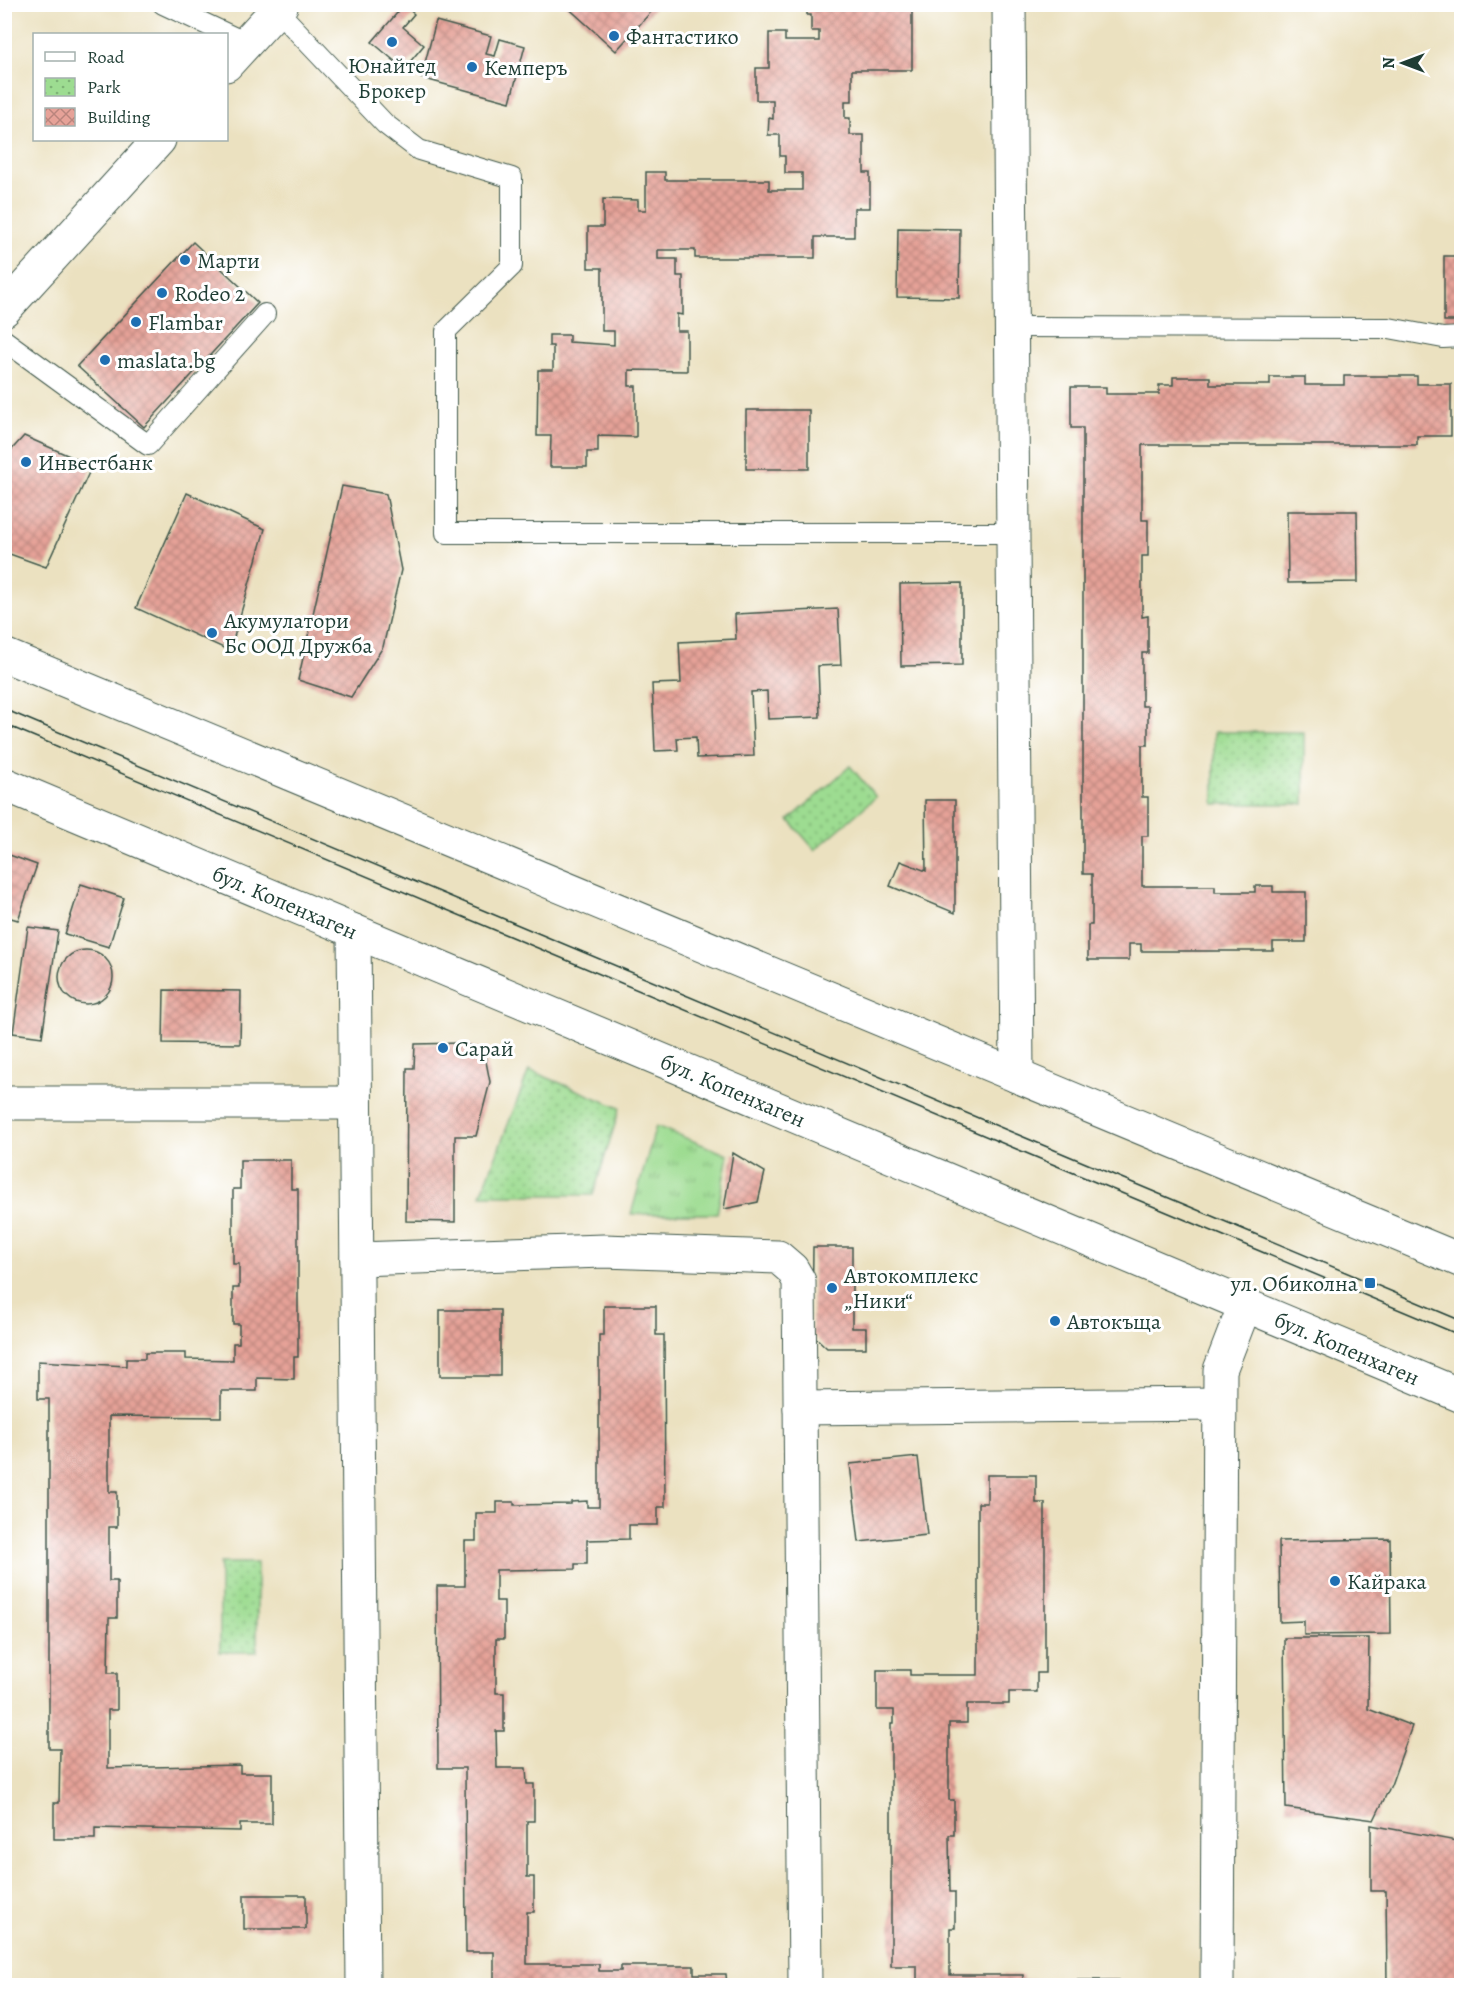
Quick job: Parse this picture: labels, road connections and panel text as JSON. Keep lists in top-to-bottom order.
{
  "streets": {
    "street": ["бул. Копенхаген"]
  },
  "places": {
    "other": [
      "Фантастико",
      "Юнайтед Брокер",
      "Кемперъ",
      "Марти",
      "Rodeo 2",
      "Flambar",
      "maslata.bg",
      "Инвестбанк",
      "Акумулатори Бс ООД Дружба",
      "Сарай",
      "Автокомплекс „Ники“",
      "Автокъща",
      "Кайрака"
    ],
    "transit": ["ул. Обиколна"]
  },
  "legend": ["Road", "Park", "Building"],
  "north": "left"
}
